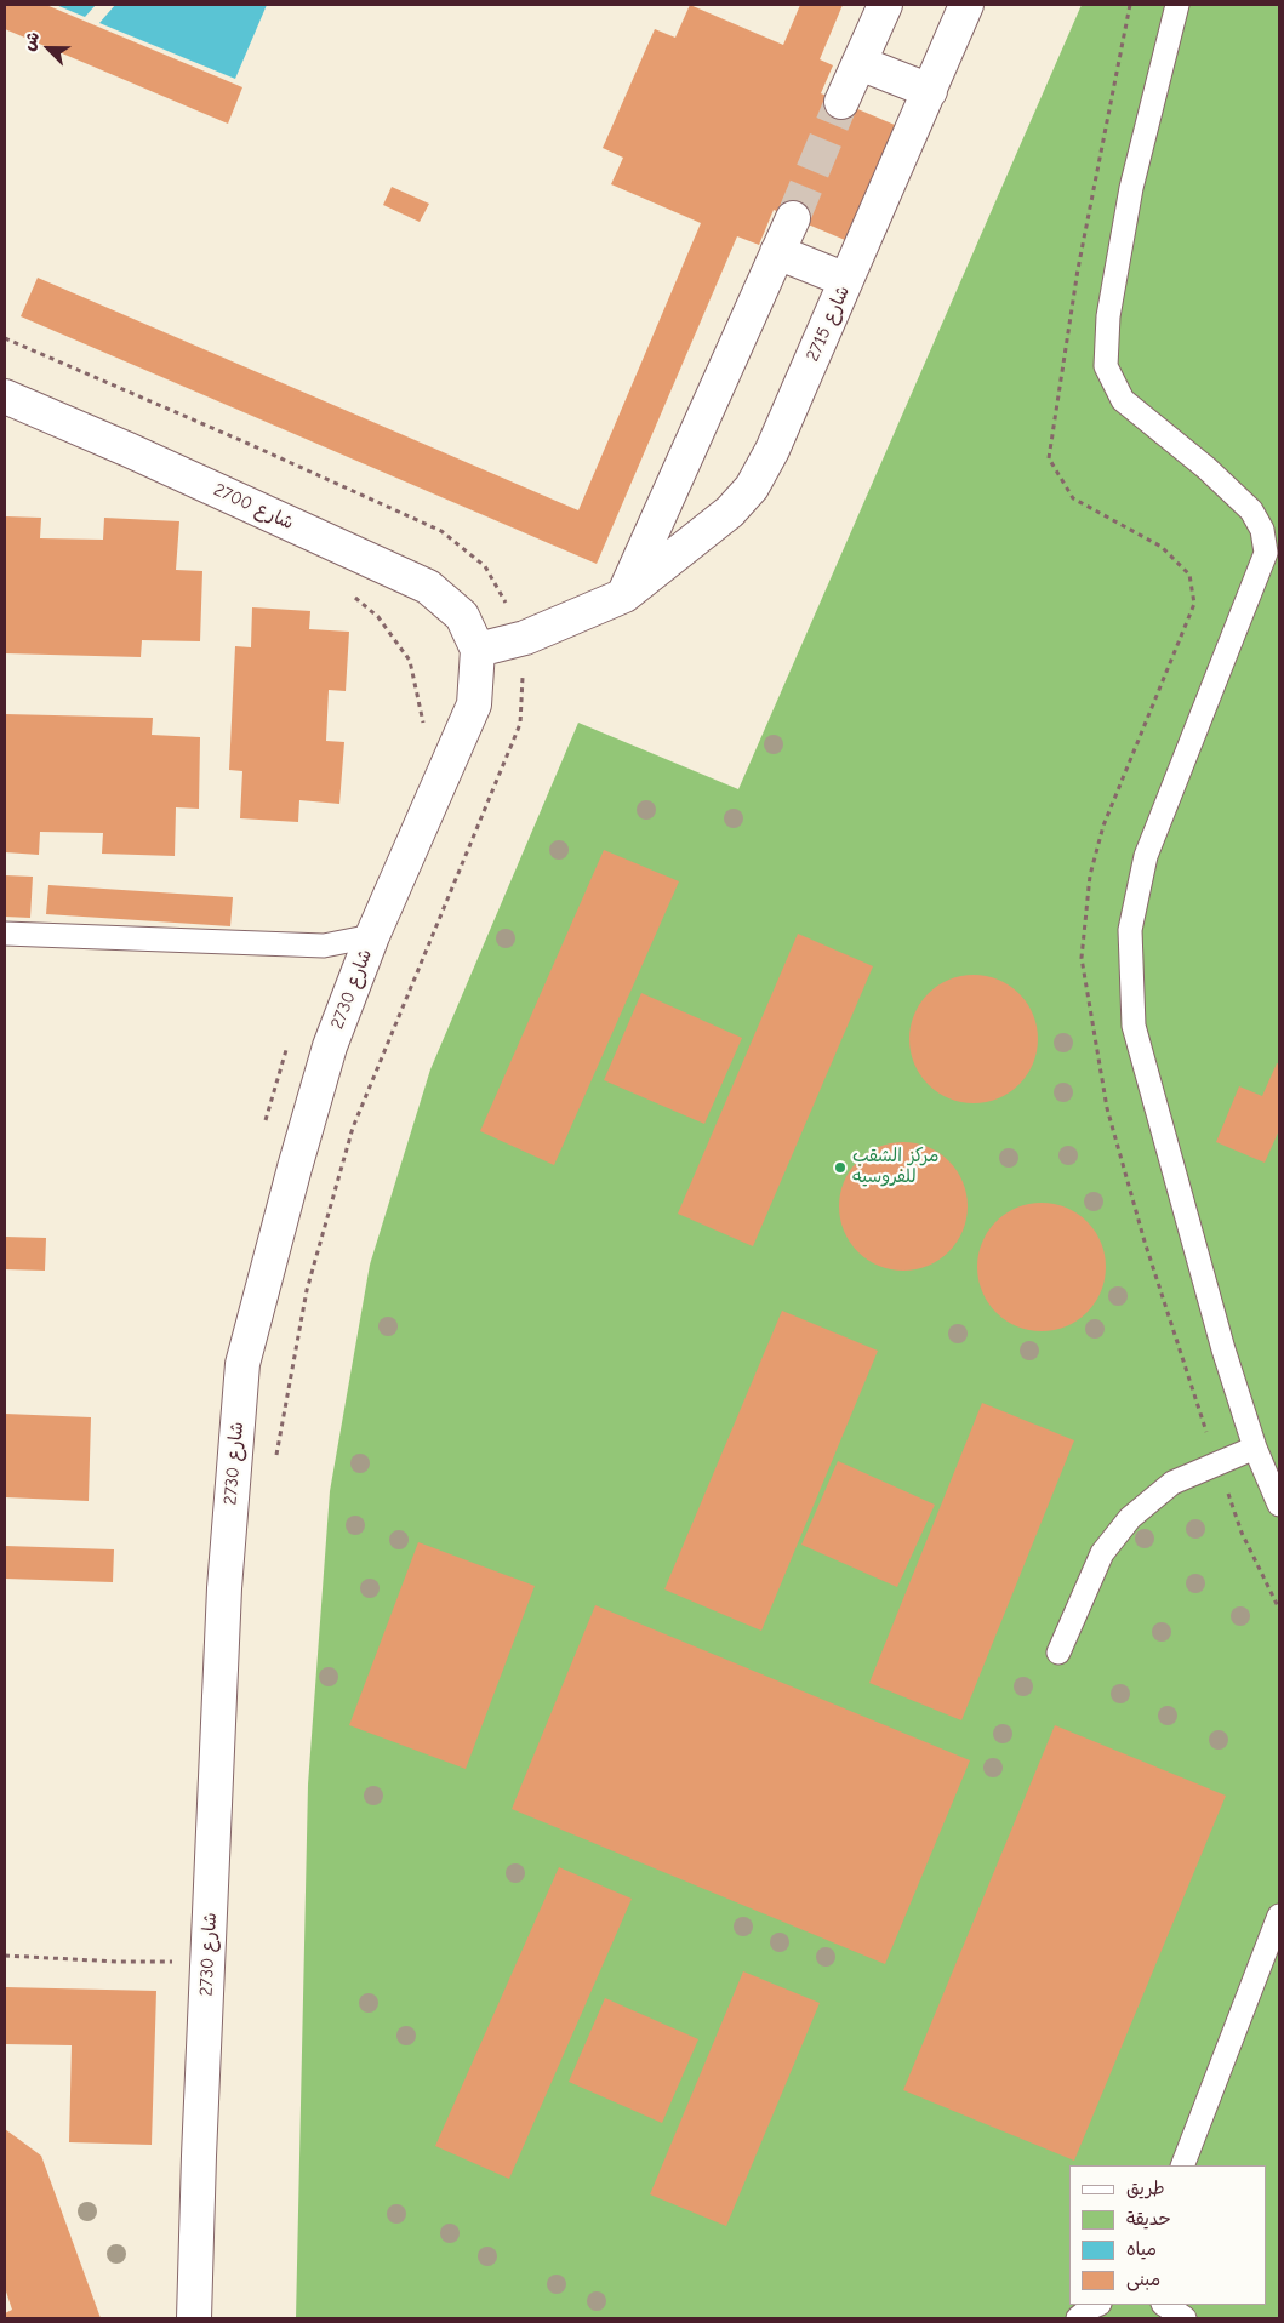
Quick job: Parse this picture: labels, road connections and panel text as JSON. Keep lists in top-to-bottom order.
{
  "streets": {
    "street": ["شارع 2715", "شارع 2700", "شارع 2730"]
  },
  "crossings": [
    ["شارع 2715", "شارع 2700"],
    ["شارع 2715", "شارع 2730"],
    ["شارع 2700", "شارع 2730"]
  ],
  "places": ["مركز الشقب للفروسيه"],
  "legend": [
    "طريق",
    "حديقة",
    "مياه",
    "مبنى"
  ],
  "north": "top left"
}
